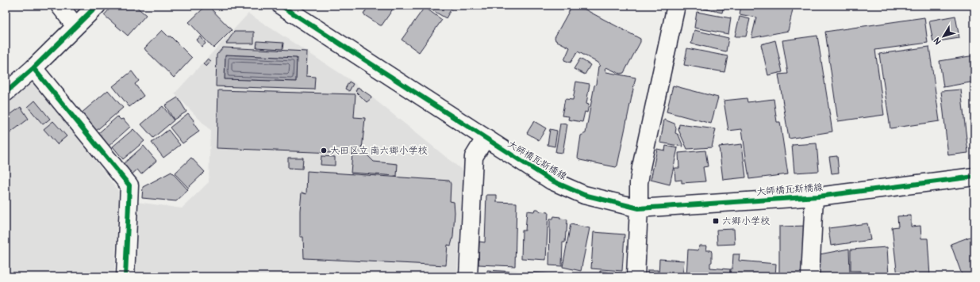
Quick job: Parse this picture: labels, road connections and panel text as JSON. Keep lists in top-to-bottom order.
{
  "streets": {
    "street": ["大師橋瓦斯橋線"]
  },
  "places": {
    "other": ["大田区立 南六郷小学校"],
    "transit": ["六郷小学校"]
  },
  "north": "bottom left"
}
